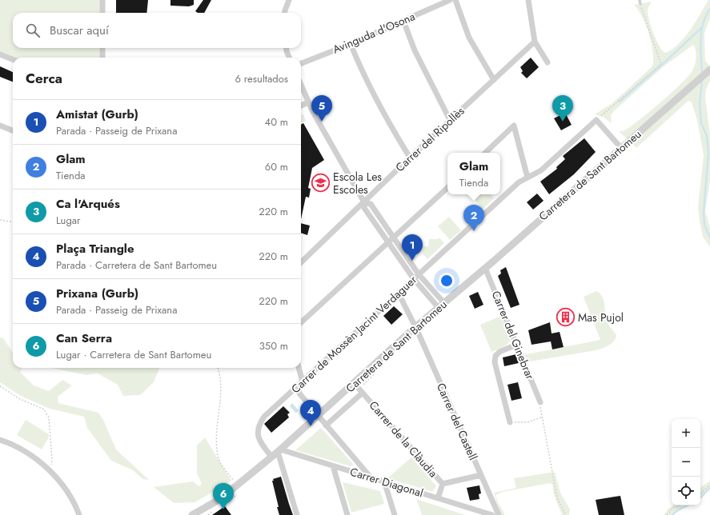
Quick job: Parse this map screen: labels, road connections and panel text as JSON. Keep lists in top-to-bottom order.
{
  "streets": {
    "street": [
      "Avinguda d'Osona",
      "Carrer del Ripollès",
      "Carretera de Sant Bartomeu",
      "Carrer de Mossèn Jacint Verdaguer",
      "Carrer del Ginebrar",
      "Carrer del Castell",
      "Carrer de la Clàudia",
      "Carrer Diagonal"
    ]
  },
  "crossings": [
    ["Carretera de Sant Bartomeu", "Carrer de Mossèn Jacint Verdaguer"],
    ["Carretera de Sant Bartomeu", "Carrer del Ginebrar"],
    ["Carretera de Sant Bartomeu", "Carrer del Castell"],
    ["Carretera de Sant Bartomeu", "Carrer de la Clàudia"],
    ["Carretera de Sant Bartomeu", "Carrer Diagonal"],
    ["Carrer de Mossèn Jacint Verdaguer", "Carrer del Castell"],
    ["Carrer de la Clàudia", "Carrer Diagonal"]
  ],
  "places": {
    "school or university": ["Escola Les Escoles"],
    "building": ["Mas Pujol"]
  },
  "page": {
    "search": "Buscar aquí",
    "heading": ["Cerca", "6 resultados"],
    "pins": [
      "3",
      "5",
      "2",
      "1",
      "4",
      "6"
    ],
    "list": [
      {
        "mark": "1",
        "name": "Amistat (Gurb)",
        "note": "Parada · Passeig de Prixana",
        "value": "40 m"
      },
      {
        "mark": "2",
        "name": "Glam",
        "note": "Tienda",
        "value": "60 m"
      },
      {
        "mark": "3",
        "name": "Ca l'Arqués",
        "note": "Lugar",
        "value": "220 m"
      },
      {
        "mark": "4",
        "name": "Plaça Triangle",
        "note": "Parada · Carretera de Sant Bartomeu",
        "value": "220 m"
      },
      {
        "mark": "5",
        "name": "Prixana (Gurb)",
        "note": "Parada · Passeig de Prixana",
        "value": "220 m"
      },
      {
        "mark": "6",
        "name": "Can Serra",
        "note": "Lugar · Carretera de Sant Bartomeu",
        "value": "350 m"
      }
    ],
    "popup": ["Glam", "Tienda"],
    "map_buttons": ["+", "−"]
  }
}
